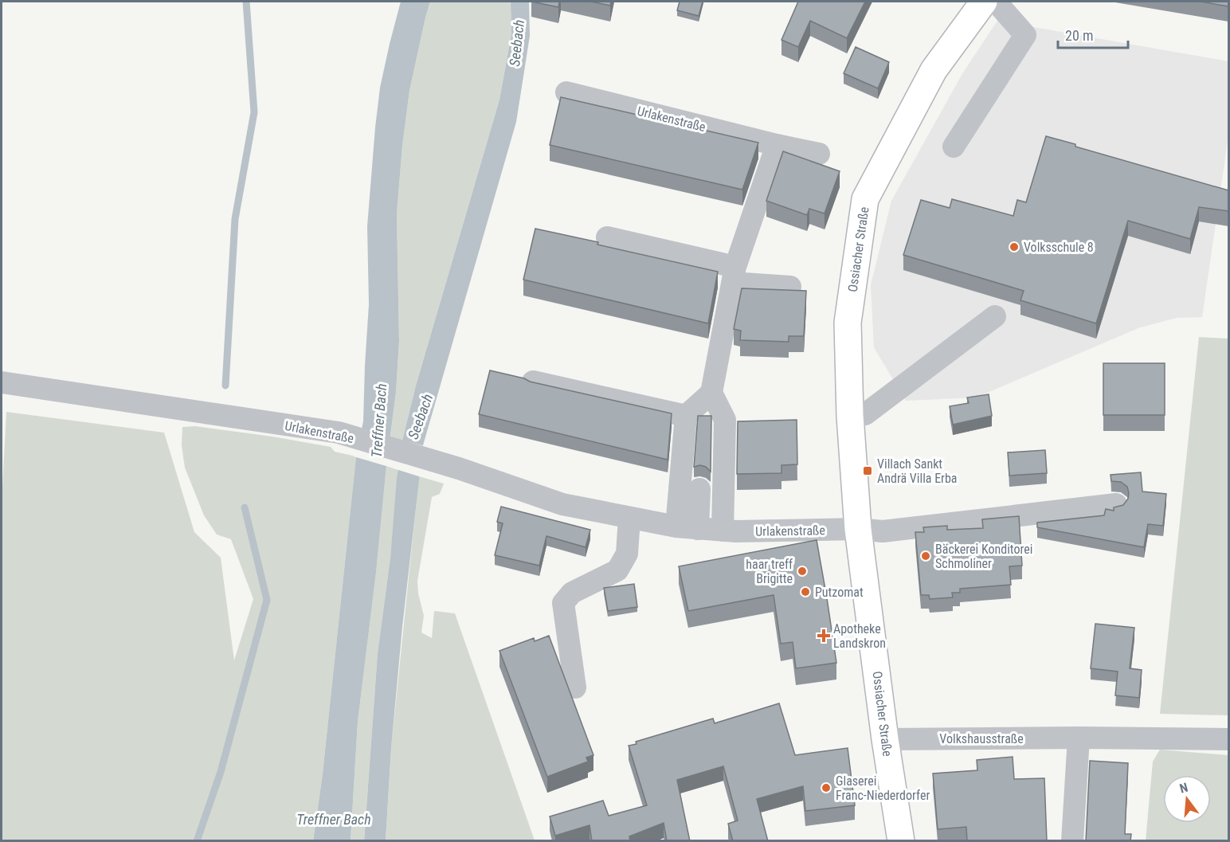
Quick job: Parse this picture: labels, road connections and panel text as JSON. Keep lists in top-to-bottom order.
{
  "streets": {
    "main road": ["Ossiacher Straße"],
    "street": ["Urlakenstraße", "Volkshausstraße"]
  },
  "crossings": [
    ["Urlakenstraße", "Ossiacher Straße"],
    ["Ossiacher Straße", "Volkshausstraße"]
  ],
  "water": ["Seebach", "Treffner Bach"],
  "places": {
    "other": [
      "Volksschule 8",
      "Bäckerei Konditorei Schmoliner",
      "haar treff Brigitte",
      "Putzomat",
      "Glaserei Franc-Niederdorfer"
    ],
    "transit": ["Villach Sankt Andrä Villa Erba"],
    "health": ["Apotheke Landskron"]
  },
  "scale_bar": "20 m",
  "north": "top"
}
